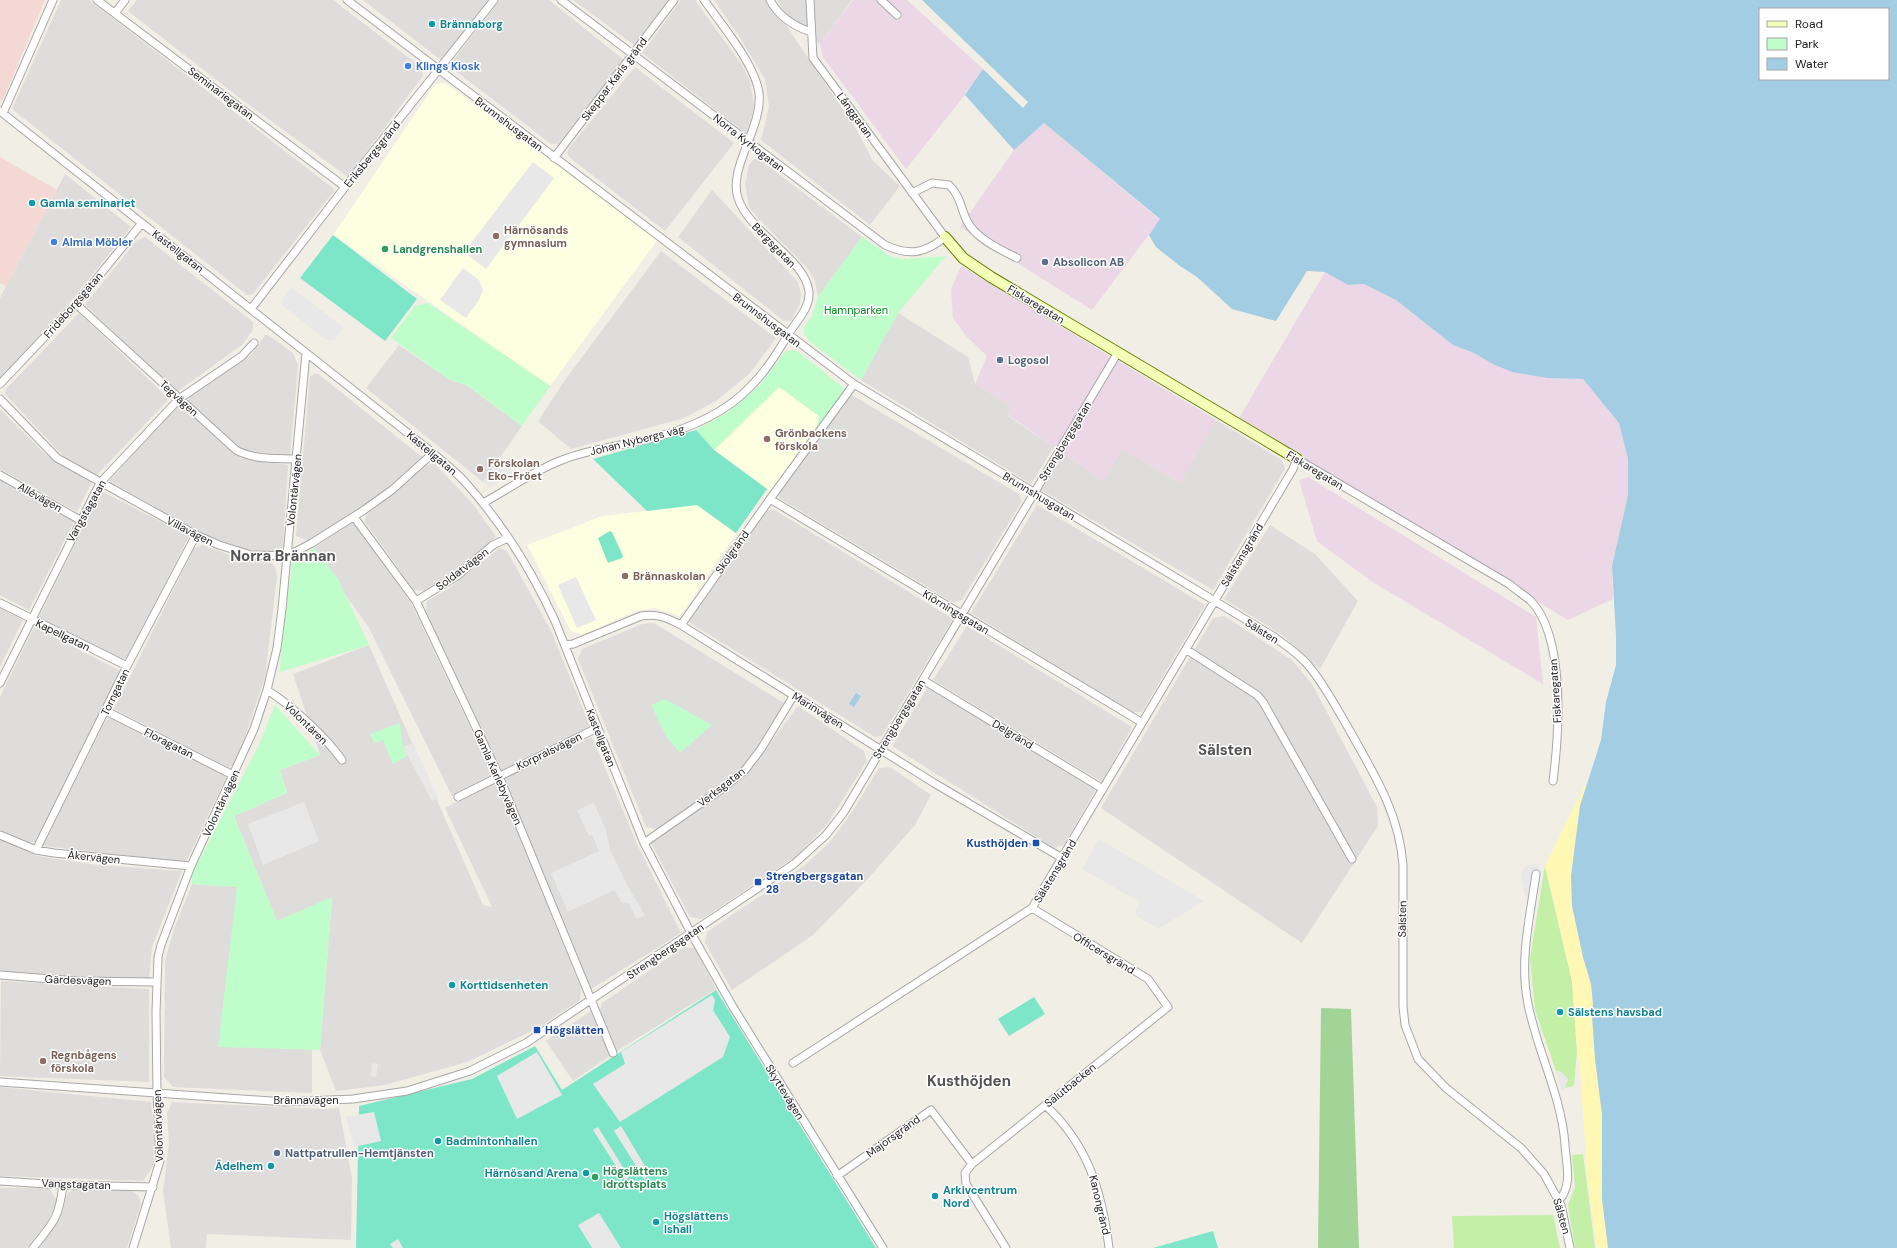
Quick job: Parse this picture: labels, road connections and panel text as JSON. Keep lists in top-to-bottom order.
{
  "streets": {
    "street": [
      "Skeppar Karls gränd",
      "Seminariegatan",
      "Långgatan",
      "Brunnshusgatan",
      "Norra Kyrkogatan",
      "Eriksbergsgränd",
      "Bergsgatan",
      "Kastellgatan",
      "Fiskaregatan",
      "Frideborgsgatan",
      "Tegvägen",
      "Johan Nybergs väg",
      "Strengbergsgatan",
      "Volontärvägen",
      "Allévägen",
      "Vangstagatan",
      "Villavägen",
      "Skolgränd",
      "Sälstensgränd",
      "Soldatvägen",
      "Kiörningsgatan",
      "Sälsten",
      "Kapellgatan",
      "Torngatan",
      "Marinvägen",
      "Volontären",
      "Delgränd",
      "Floragatan",
      "Korpralsvägen",
      "Gamla Karlebyvägen",
      "Verksgatan",
      "Åkervägen",
      "Officersgränd",
      "Gärdesvägen",
      "Salutbacken",
      "Skyttevägen",
      "Brännavägen",
      "Majorsgränd",
      "Kanongränd"
    ]
  },
  "crossings": [
    ["Skeppar Karls gränd", "Brunnshusgatan"],
    ["Skeppar Karls gränd", "Norra Kyrkogatan"],
    ["Seminariegatan", "Eriksbergsgränd"],
    ["Långgatan", "Norra Kyrkogatan"],
    ["Långgatan", "Fiskaregatan"],
    ["Brunnshusgatan", "Eriksbergsgränd"],
    ["Brunnshusgatan", "Bergsgatan"],
    ["Brunnshusgatan", "Johan Nybergs väg"],
    ["Brunnshusgatan", "Strengbergsgatan"],
    ["Brunnshusgatan", "Skolgränd"],
    ["Brunnshusgatan", "Sälstensgränd"],
    ["Brunnshusgatan", "Sälsten"],
    ["Norra Kyrkogatan", "Bergsgatan"],
    ["Norra Kyrkogatan", "Fiskaregatan"],
    ["Eriksbergsgränd", "Kastellgatan"],
    ["Bergsgatan", "Johan Nybergs väg"],
    ["Kastellgatan", "Frideborgsgatan"],
    ["Kastellgatan", "Johan Nybergs väg"],
    ["Kastellgatan", "Strengbergsgatan"],
    ["Kastellgatan", "Volontärvägen"],
    ["Kastellgatan", "Villavägen"],
    ["Kastellgatan", "Soldatvägen"],
    ["Kastellgatan", "Marinvägen"],
    ["Kastellgatan", "Korpralsvägen"],
    ["Kastellgatan", "Verksgatan"],
    ["Kastellgatan", "Skyttevägen"],
    ["Fiskaregatan", "Strengbergsgatan"],
    ["Fiskaregatan", "Sälstensgränd"],
    ["Frideborgsgatan", "Tegvägen"],
    ["Tegvägen", "Volontärvägen"],
    ["Tegvägen", "Vangstagatan"],
    ["Strengbergsgatan", "Kiörningsgatan"],
    ["Strengbergsgatan", "Marinvägen"],
    ["Strengbergsgatan", "Delgränd"],
    ["Strengbergsgatan", "Gamla Karlebyvägen"],
    ["Strengbergsgatan", "Skyttevägen"],
    ["Strengbergsgatan", "Brännavägen"],
    ["Volontärvägen", "Vangstagatan"],
    ["Volontärvägen", "Villavägen"],
    ["Volontärvägen", "Volontären"],
    ["Volontärvägen", "Floragatan"],
    ["Volontärvägen", "Åkervägen"],
    ["Volontärvägen", "Gärdesvägen"],
    ["Volontärvägen", "Brännavägen"],
    ["Allévägen", "Vangstagatan"],
    ["Vangstagatan", "Villavägen"],
    ["Vangstagatan", "Kapellgatan"],
    ["Villavägen", "Torngatan"],
    ["Villavägen", "Gamla Karlebyvägen"],
    ["Skolgränd", "Kiörningsgatan"],
    ["Skolgränd", "Marinvägen"],
    ["Sälstensgränd", "Kiörningsgatan"],
    ["Sälstensgränd", "Sälsten"],
    ["Sälstensgränd", "Marinvägen"],
    ["Sälstensgränd", "Delgränd"],
    ["Sälstensgränd", "Officersgränd"],
    ["Soldatvägen", "Gamla Karlebyvägen"],
    ["Kapellgatan", "Torngatan"],
    ["Torngatan", "Floragatan"],
    ["Torngatan", "Åkervägen"],
    ["Marinvägen", "Verksgatan"],
    ["Korpralsvägen", "Gamla Karlebyvägen"],
    ["Gamla Karlebyvägen", "Brännavägen"],
    ["Officersgränd", "Salutbacken"],
    ["Salutbacken", "Majorsgränd"],
    ["Salutbacken", "Kanongränd"],
    ["Skyttevägen", "Majorsgränd"]
  ],
  "districts": ["Norra Brännan", "Sälsten", "Kusthöjden"],
  "parks": ["Hamnparken"],
  "places": {
    "other": [
      "Brännaborg",
      "Klings Kiosk",
      "Gamla seminariet",
      "Härnösands gymnasium",
      "Almia Möbler",
      "Landgrenshallen",
      "Absolicon AB",
      "Logosol",
      "Grönbackens förskola",
      "Förskolan Eko-Fröet",
      "Brännaskolan",
      "Korttidsenheten",
      "Sälstens havsbad",
      "Regnbågens förskola",
      "Badmintonhallen",
      "Nattpatrullen-Hemtjänsten",
      "Ädelhem",
      "Härnösand Arena",
      "Högslättens idrottsplats",
      "Arkivcentrum Nord",
      "Högslättens Ishall"
    ],
    "transit": ["Kusthöjden", "Strengbergsgatan 28", "Högslätten"]
  },
  "legend": ["Road", "Park", "Water"]
}
